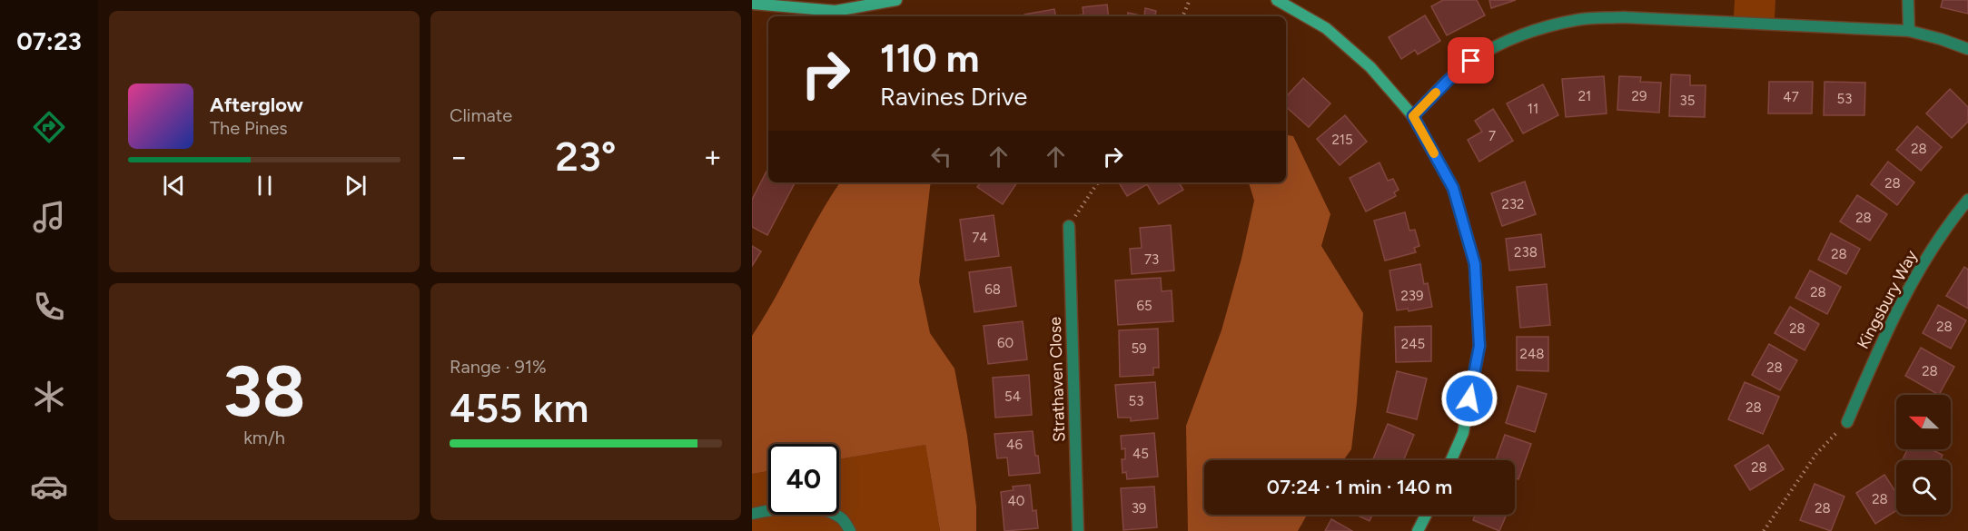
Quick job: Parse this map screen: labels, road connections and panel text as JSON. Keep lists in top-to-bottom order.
{
  "streets": {
    "street": ["Kingsbury Way", "Strathaven Close"]
  },
  "house_numbers": [
    "21",
    "29",
    "47",
    "53",
    "35",
    "11",
    "7",
    "215",
    "28",
    "28",
    "232",
    "28",
    "74",
    "238",
    "28",
    "73",
    "68",
    "28",
    "239",
    "65",
    "28",
    "28",
    "60",
    "245",
    "59",
    "248",
    "28",
    "28",
    "54",
    "53",
    "28",
    "46",
    "45",
    "28",
    "28",
    "40",
    "39",
    "28"
  ],
  "north": "left",
  "page": {
    "tabs": "07:23",
    "tile": [
      "Climate",
      ["38", "km/h"],
      ["Range · 91%", "455 km"]
    ],
    "turn": ["110 m", "Ravines Drive"],
    "song": ["Afterglow", "The Pines"],
    "heat": ["−", "23°", "+"],
    "limit": "40",
    "trip": "07:24 · 1 min · 140 m"
  }
}
